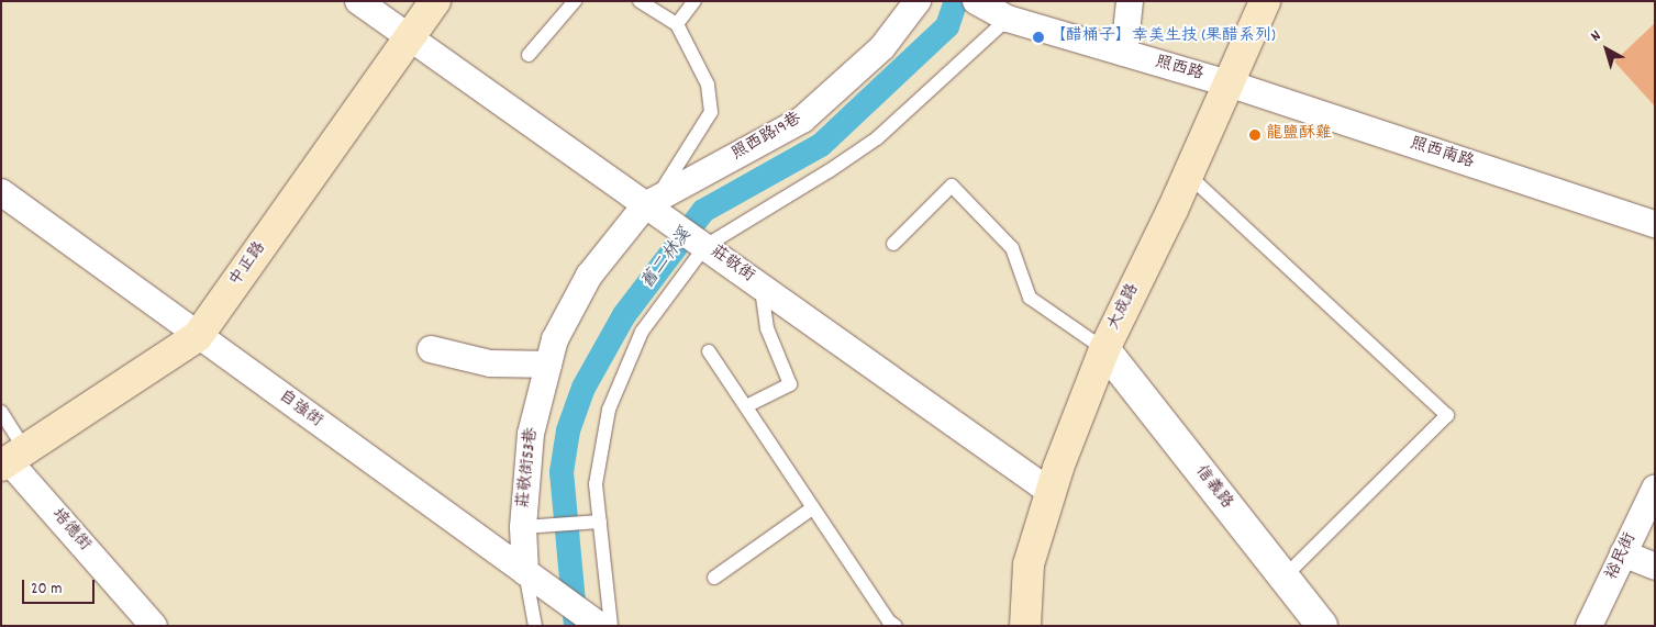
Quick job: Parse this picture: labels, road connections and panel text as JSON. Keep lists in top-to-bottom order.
{
  "streets": {
    "main road": ["中正路", "大成路"],
    "street": [
      "照西路",
      "照西路19巷",
      "照西南路",
      "莊敬街",
      "自強街",
      "莊敬街53巷",
      "信義路",
      "培德街",
      "裕民街"
    ]
  },
  "crossings": [
    ["照西路", "照西南路"],
    ["照西路", "大成路"],
    ["照西路19巷", "莊敬街"],
    ["照西路19巷", "莊敬街53巷"],
    ["照西南路", "大成路"],
    ["中正路", "莊敬街"],
    ["中正路", "自強街"],
    ["中正路", "培德街"],
    ["莊敬街", "大成路"],
    ["莊敬街", "莊敬街53巷"],
    ["大成路", "信義路"],
    ["自強街", "莊敬街53巷"]
  ],
  "water": ["舊二林溪"],
  "places": ["【醋桶子】幸美生技 (果醋系列)", "龍鹽酥雞"],
  "scale_bar": "20 m",
  "north": "top left"
}
